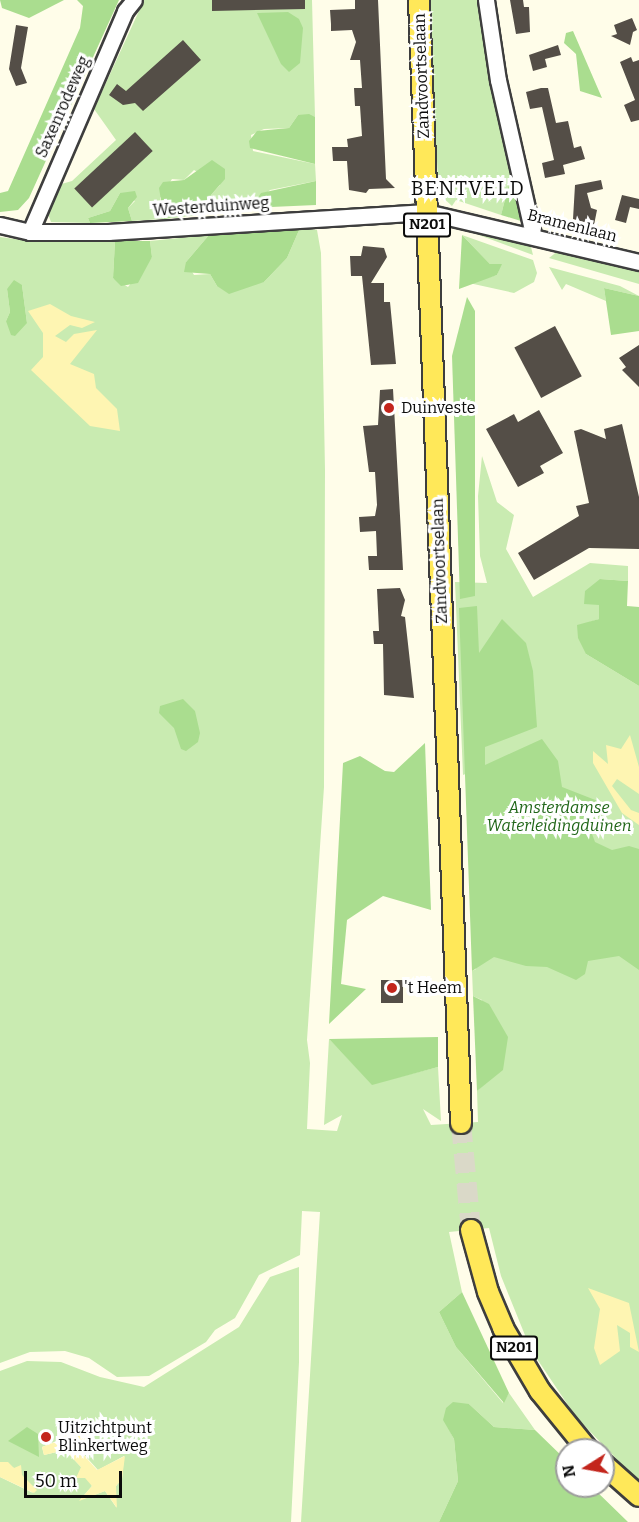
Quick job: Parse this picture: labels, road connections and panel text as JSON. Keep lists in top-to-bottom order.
{
  "streets": {
    "main road": ["Zandvoortselaan", "N201"],
    "street": ["Saxenrodeweg", "Westerduinweg", "Bramenlaan"]
  },
  "crossings": [
    ["Zandvoortselaan", "Westerduinweg"],
    ["Zandvoortselaan", "Bramenlaan"],
    ["Saxenrodeweg", "Westerduinweg"],
    ["Westerduinweg", "Bramenlaan"]
  ],
  "districts": ["BENTVELD"],
  "parks": ["Amsterdamse Waterleidingduinen"],
  "places": ["Duinveste", "'t Heem", "Uitzichtpunt Blinkertweg"],
  "scale_bar": "50 m",
  "north": "left"
}
